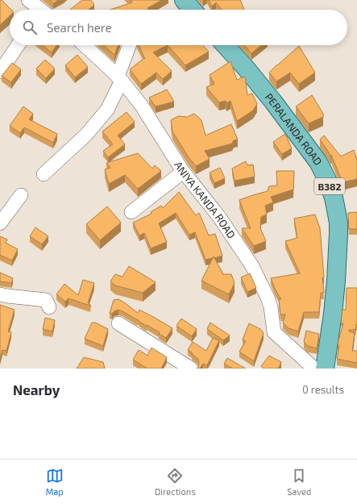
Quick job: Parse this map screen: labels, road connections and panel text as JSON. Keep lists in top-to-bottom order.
{
  "streets": {
    "main road": ["PERALANDA ROAD", "B382"],
    "street": ["ANIYA KANDA ROAD"]
  },
  "page": {
    "search": "Search here",
    "heading": ["Nearby", "0 results"],
    "nav": ["Map", "Directions", "Saved"]
  }
}
